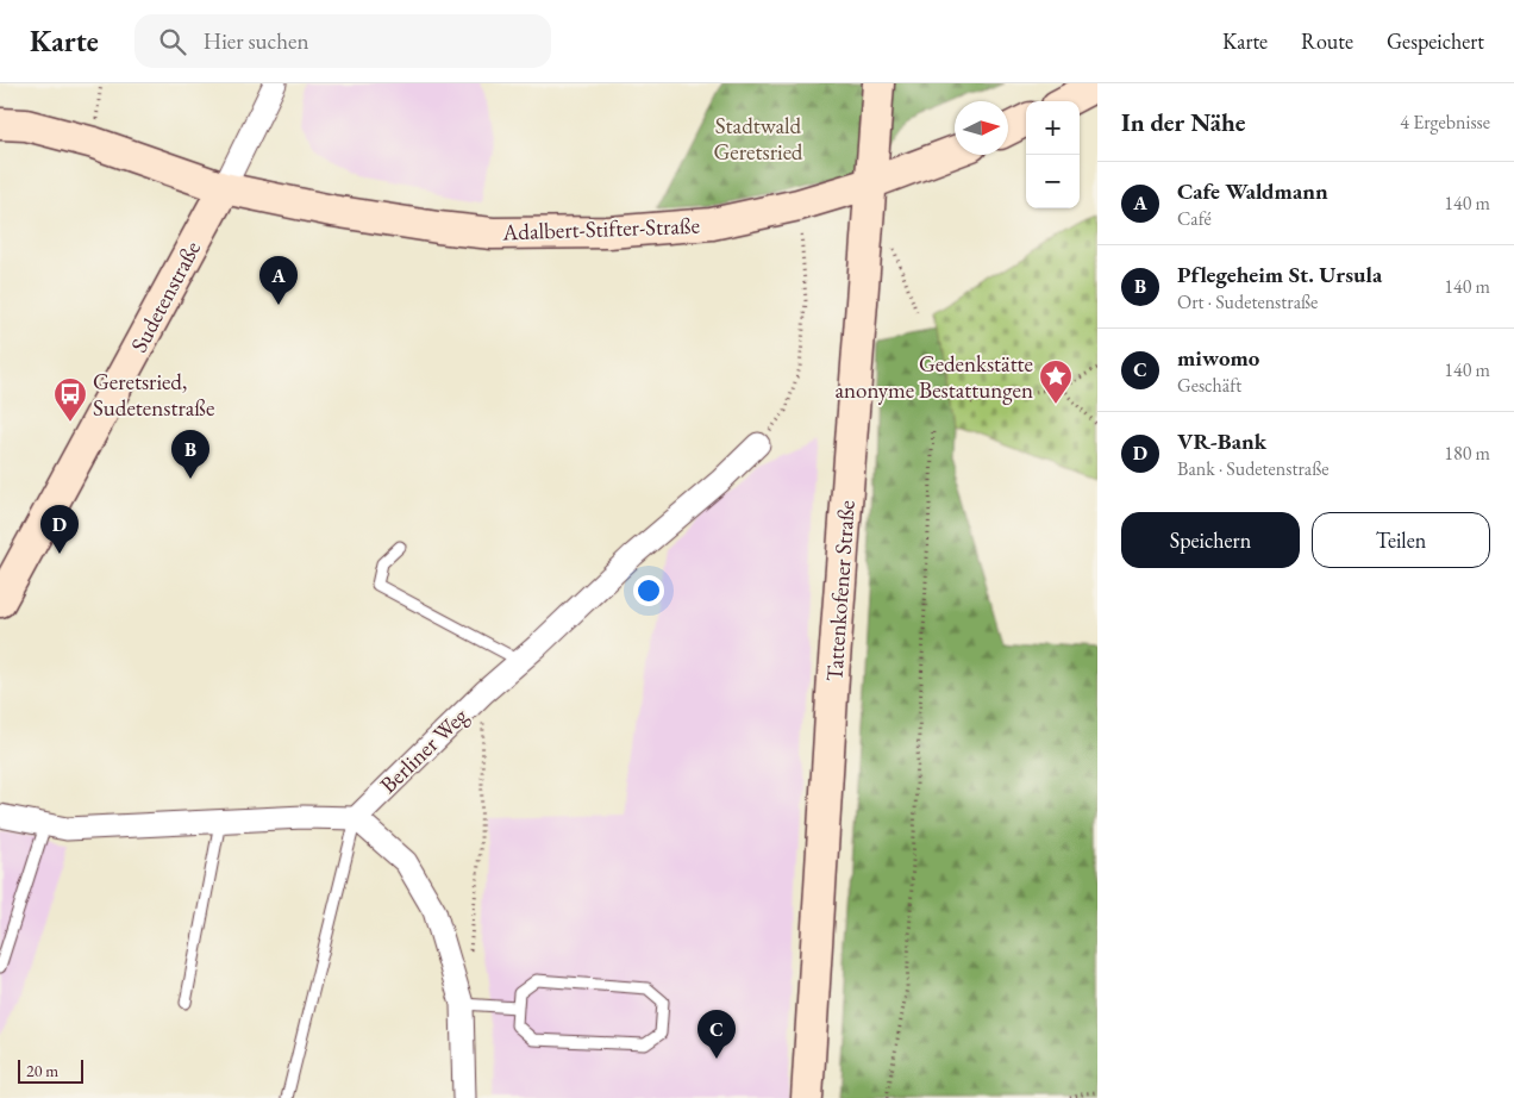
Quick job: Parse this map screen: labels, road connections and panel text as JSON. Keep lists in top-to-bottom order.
{
  "streets": {
    "street": [
      "Adalbert-Stifter-Straße",
      "Sudetenstraße",
      "Tattenkofener Straße",
      "Berliner Weg"
    ]
  },
  "crossings": [
    ["Adalbert-Stifter-Straße", "Sudetenstraße"],
    ["Adalbert-Stifter-Straße", "Tattenkofener Straße"]
  ],
  "parks": ["Stadtwald Geretsried"],
  "places": {
    "place": ["Gedenkstätte anonyme Bestattungen"],
    "bus stop": ["Geretsried, Sudetenstraße"]
  },
  "scale_bar": "20 m",
  "north": "right",
  "page": {
    "header": "Karte",
    "search": "Hier suchen",
    "nav": ["Karte", "Route", "Gespeichert"],
    "heading": ["In der Nähe", "4 Ergebnisse"],
    "map_buttons": ["+", "−"],
    "list": [
      {
        "mark": "A",
        "name": "Cafe Waldmann",
        "note": "Café",
        "value": "140 m"
      },
      {
        "mark": "B",
        "name": "Pflegeheim St. Ursula",
        "note": "Ort · Sudetenstraße",
        "value": "140 m"
      },
      {
        "mark": "C",
        "name": "miwomo",
        "note": "Geschäft",
        "value": "140 m"
      },
      {
        "mark": "D",
        "name": "VR-Bank",
        "note": "Bank · Sudetenstraße",
        "value": "180 m"
      }
    ],
    "pins": [
      "A",
      "B",
      "D",
      "C"
    ],
    "buttons": ["Speichern", "Teilen"],
    "scale": "20 m"
  }
}
